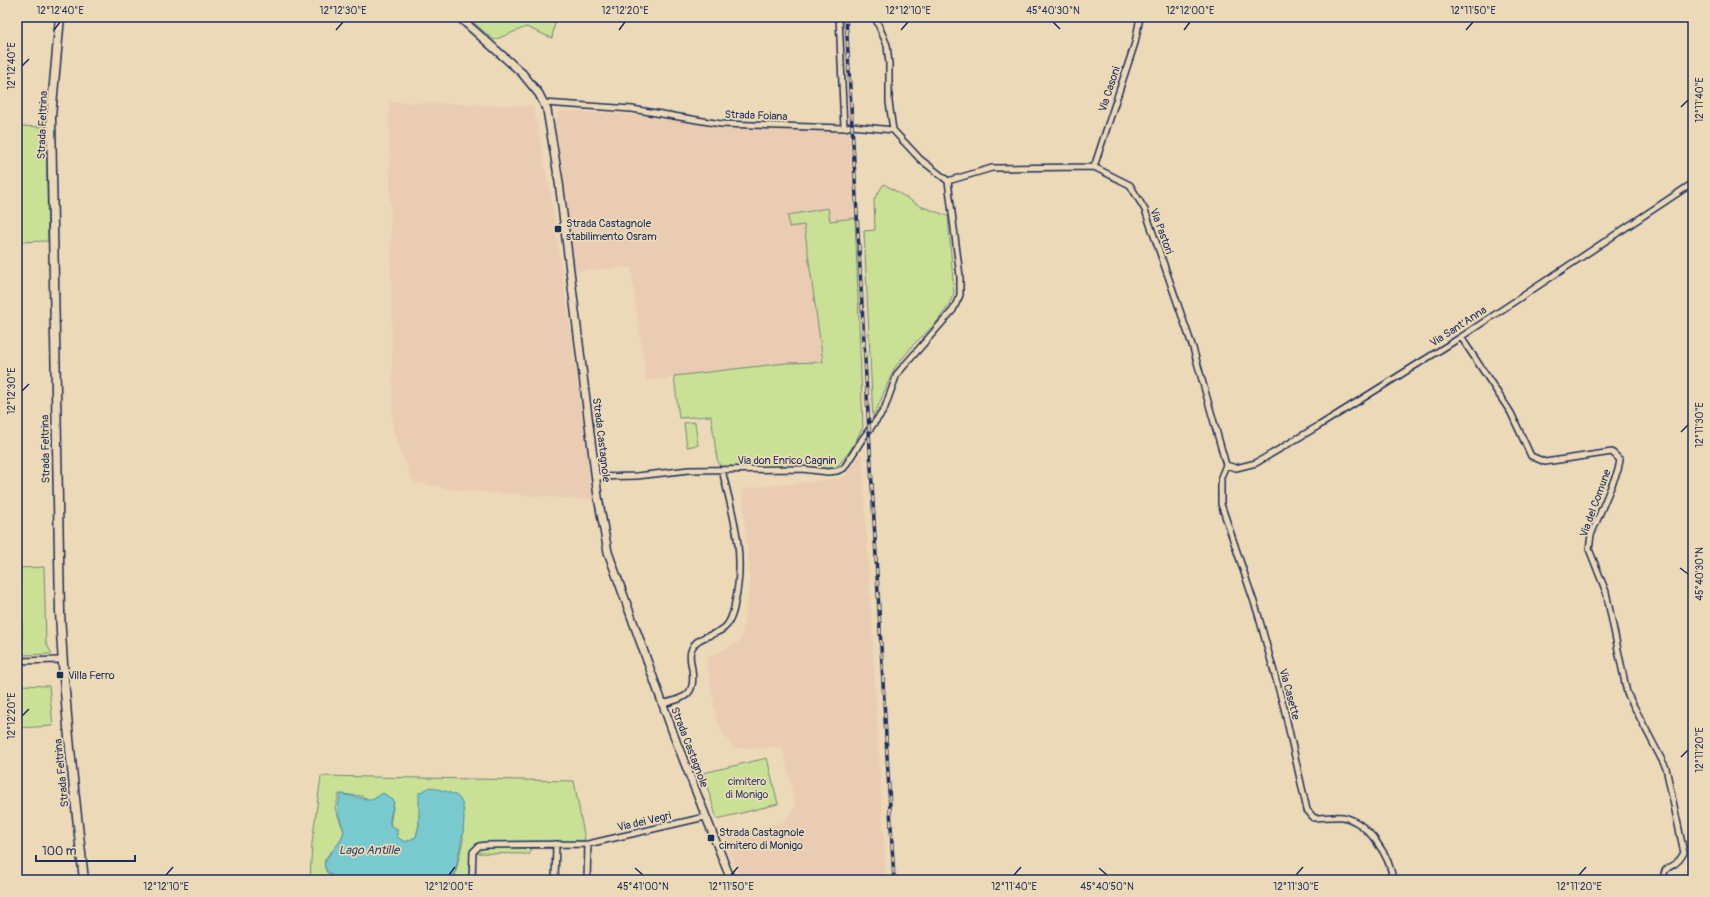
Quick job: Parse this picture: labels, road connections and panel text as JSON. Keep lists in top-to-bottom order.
{
  "streets": {
    "main road": ["Strada Feltrina", "Strada Castagnole"],
    "street": [
      "Via Casoni",
      "Strada Foiana",
      "Via Pastori",
      "Via Sant'Anna",
      "Via don Enrico Cagnin",
      "Via del Comune",
      "Via Casette",
      "Via dei Vegri"
    ]
  },
  "crossings": [
    ["Via Casoni", "Via Pastori"],
    ["Strada Foiana", "Strada Castagnole"],
    ["Via Pastori", "Via Sant'Anna"],
    ["Via Pastori", "Via don Enrico Cagnin"],
    ["Via Pastori", "Via Casette"],
    ["Via Sant'Anna", "Via del Comune"],
    ["Via Sant'Anna", "Via Casette"],
    ["Strada Castagnole", "Via don Enrico Cagnin"],
    ["Strada Castagnole", "Via dei Vegri"]
  ],
  "water": ["Lago Antille"],
  "parks": ["cimitero di Monigo"],
  "places": {
    "transit": ["Strada Castagnole stabilimento Osram", "Villa Ferro", "Strada Castagnole cimitero di Monigo"]
  },
  "scale_bar": "100 m",
  "coordinates": [
    "12°12'40\"E",
    "12°12'30\"E",
    "12°12'20\"E",
    "12°12'10\"E",
    "45°40'30\"N",
    "12°12'00\"E",
    "12°11'50\"E",
    "12°11'40\"E",
    "12°11'30\"E",
    "12°11'20\"E",
    "45°41'00\"N",
    "45°40'50\"N"
  ]
}
